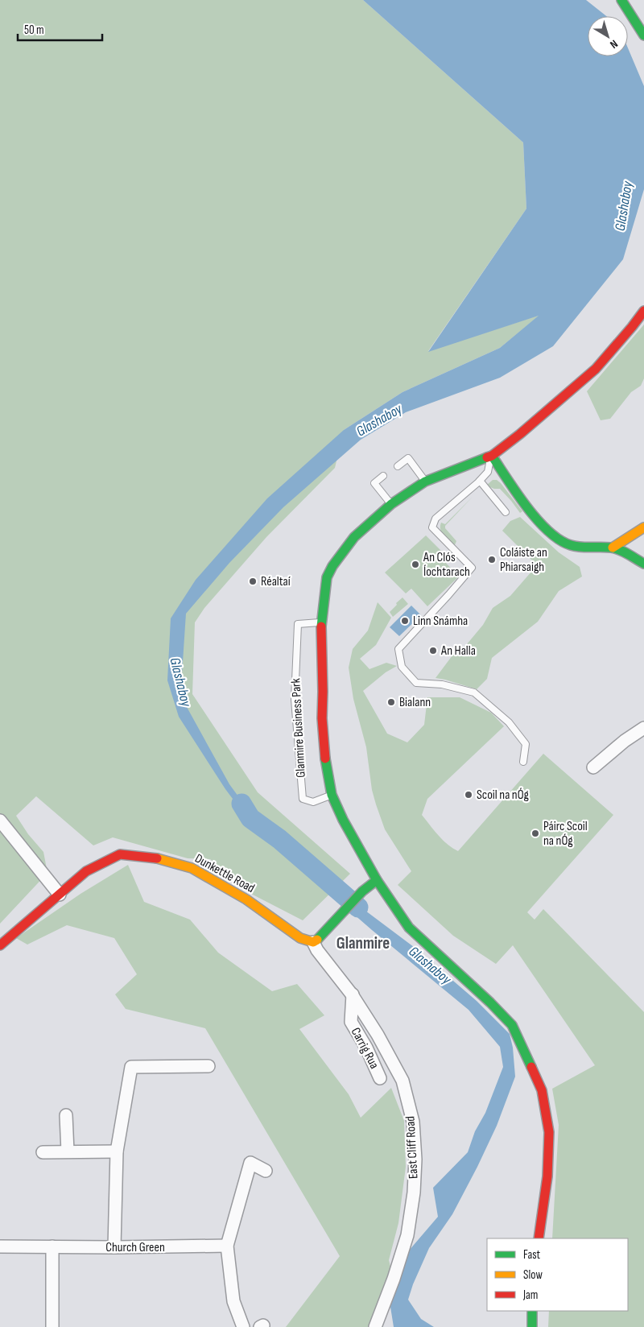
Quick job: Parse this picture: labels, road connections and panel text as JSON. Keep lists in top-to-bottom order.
{
  "streets": {
    "main road": ["Dunkettle Road"],
    "street": ["Carrig Rua", "East Cliff Road", "Church Green"],
    "lane": ["Glanmire Business Park"]
  },
  "crossings": [
    ["Dunkettle Road", "East Cliff Road"],
    ["Carrig Rua", "East Cliff Road"]
  ],
  "districts": ["Glanmire"],
  "water": ["Glashaboy"],
  "places": [
    "Coláiste an Phiarsaigh",
    "An Clós Íochtarach",
    "Réaltaí",
    "Linn Snámha",
    "An Halla",
    "Bialann",
    "Scoil na nÓg",
    "Páirc Scoil na nÓg"
  ],
  "legend": ["Fast", "Slow", "Jam"],
  "scale_bar": "50 m",
  "north": "bottom right"
}
